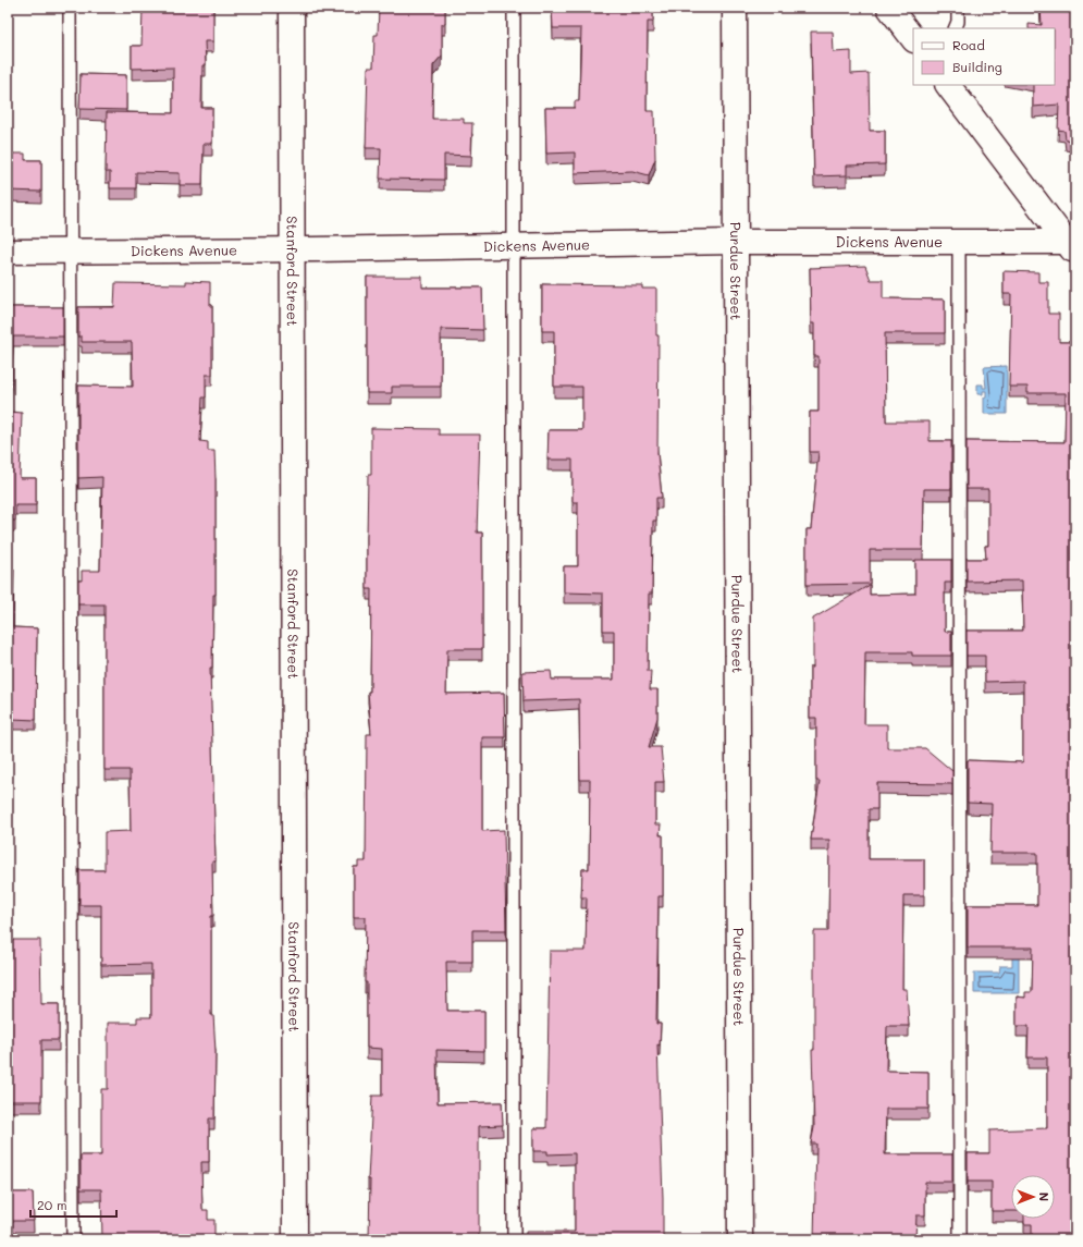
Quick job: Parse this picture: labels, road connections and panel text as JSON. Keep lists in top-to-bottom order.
{
  "streets": {
    "street": ["Dickens Avenue", "Stanford Street", "Purdue Street"]
  },
  "crossings": [
    ["Dickens Avenue", "Stanford Street"],
    ["Dickens Avenue", "Purdue Street"]
  ],
  "legend": ["Road", "Building"],
  "scale_bar": "20 m",
  "north": "right"
}
